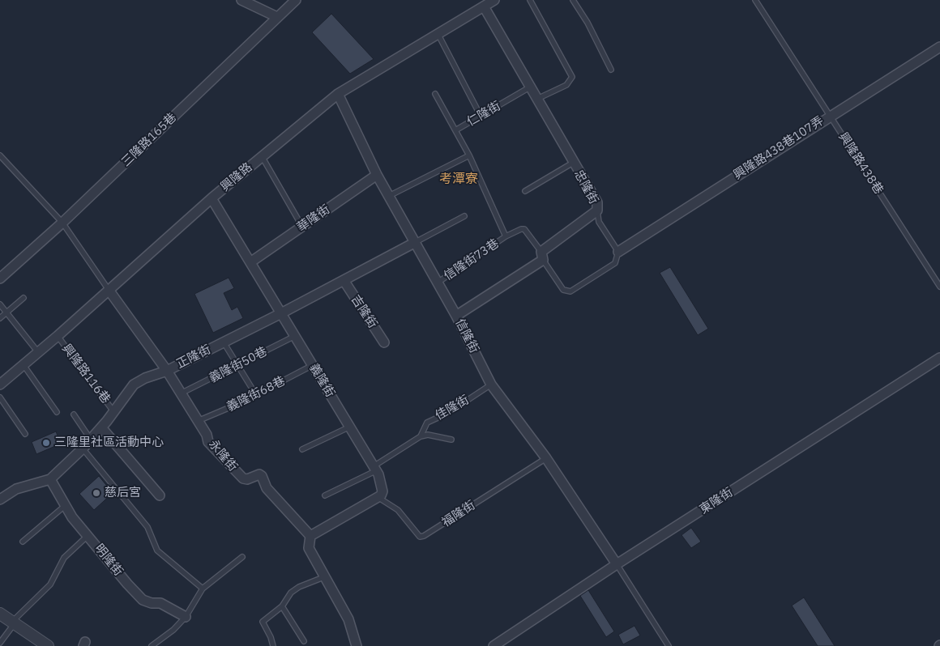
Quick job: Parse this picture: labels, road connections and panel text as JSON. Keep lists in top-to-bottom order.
{
  "streets": {
    "street": [
      "三隆路165巷",
      "興隆路438巷107弄",
      "興隆路",
      "忠隆街",
      "華隆街",
      "吉隆街",
      "信隆街",
      "正隆街",
      "義隆街",
      "永隆街",
      "東隆街",
      "明隆街"
    ],
    "lane": [
      "仁隆街",
      "興隆路438巷",
      "信隆街73巷",
      "義隆街50巷",
      "興隆路116巷",
      "義隆街68巷",
      "佳隆街",
      "福隆街"
    ]
  },
  "crossings": [
    ["仁隆街", "忠隆街"],
    ["仁隆街", "信隆街73巷"],
    ["興隆路438巷107弄", "興隆路438巷"],
    ["興隆路", "忠隆街"],
    ["興隆路", "信隆街"],
    ["興隆路", "興隆路116巷"],
    ["興隆路", "義隆街"],
    ["興隆路", "永隆街"],
    ["忠隆街", "信隆街73巷"],
    ["忠隆街", "信隆街"],
    ["華隆街", "信隆街"],
    ["華隆街", "義隆街"],
    ["信隆街73巷", "信隆街"],
    ["吉隆街", "正隆街"],
    ["信隆街", "正隆街"],
    ["信隆街", "佳隆街"],
    ["信隆街", "東隆街"],
    ["信隆街", "福隆街"],
    ["正隆街", "興隆路116巷"],
    ["正隆街", "義隆街"],
    ["正隆街", "永隆街"],
    ["正隆街", "明隆街"],
    ["義隆街50巷", "義隆街"],
    ["義隆街50巷", "永隆街"],
    ["義隆街", "義隆街68巷"],
    ["義隆街", "佳隆街"],
    ["義隆街", "福隆街"],
    ["義隆街68巷", "永隆街"]
  ],
  "districts": ["考潭寮"],
  "places": ["三隆里社區活動中心", "慈后宮"]
}
